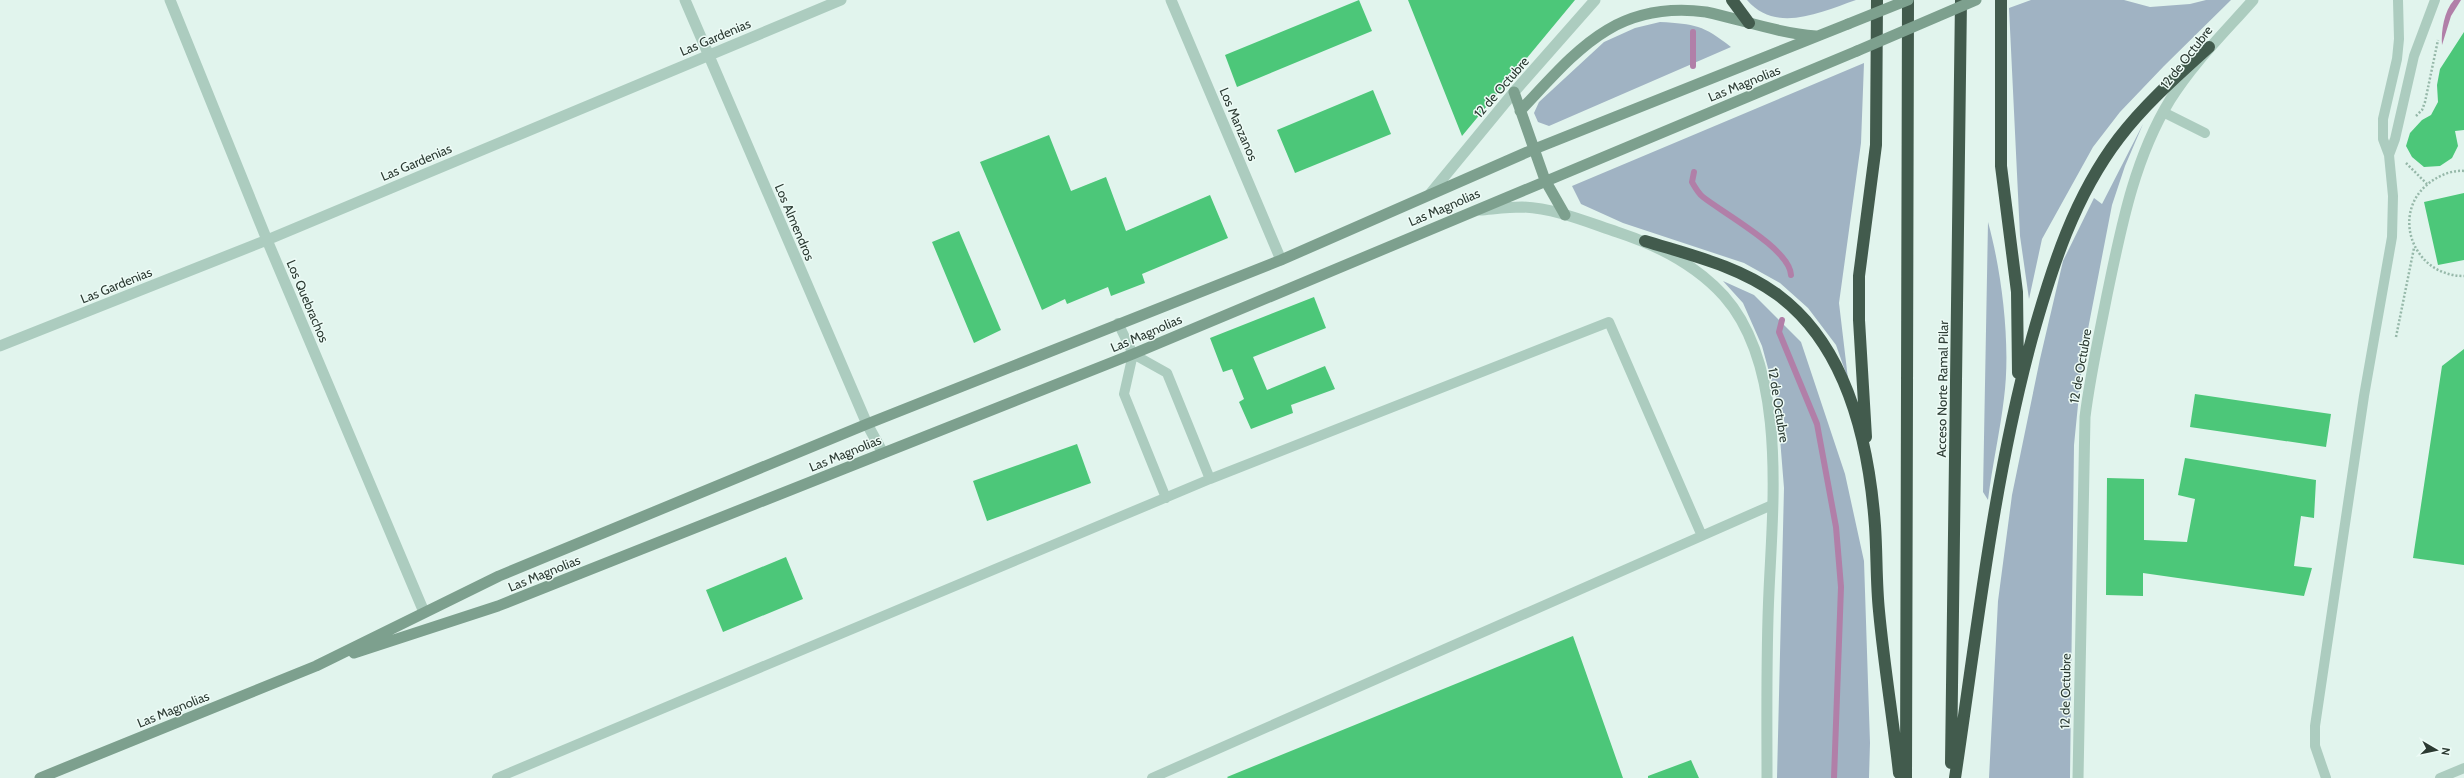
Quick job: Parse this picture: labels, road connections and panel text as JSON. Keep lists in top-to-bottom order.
{
  "streets": {
    "highway": ["Acceso Norte Ramal Pilar"],
    "main road": ["Las Magnolias"],
    "street": [
      "Las Gardenias",
      "12 de Octubre",
      "Los Manzanos",
      "Los Almendros",
      "Los Quebrachos"
    ]
  },
  "crossings": [
    ["Las Gardenias", "Los Almendros"],
    ["Las Gardenias", "Los Quebrachos"],
    ["12 de Octubre", "Las Magnolias"],
    ["Las Magnolias", "Los Manzanos"],
    ["Las Magnolias", "Los Almendros"],
    ["Las Magnolias", "Los Quebrachos"]
  ],
  "north": "right"
}
